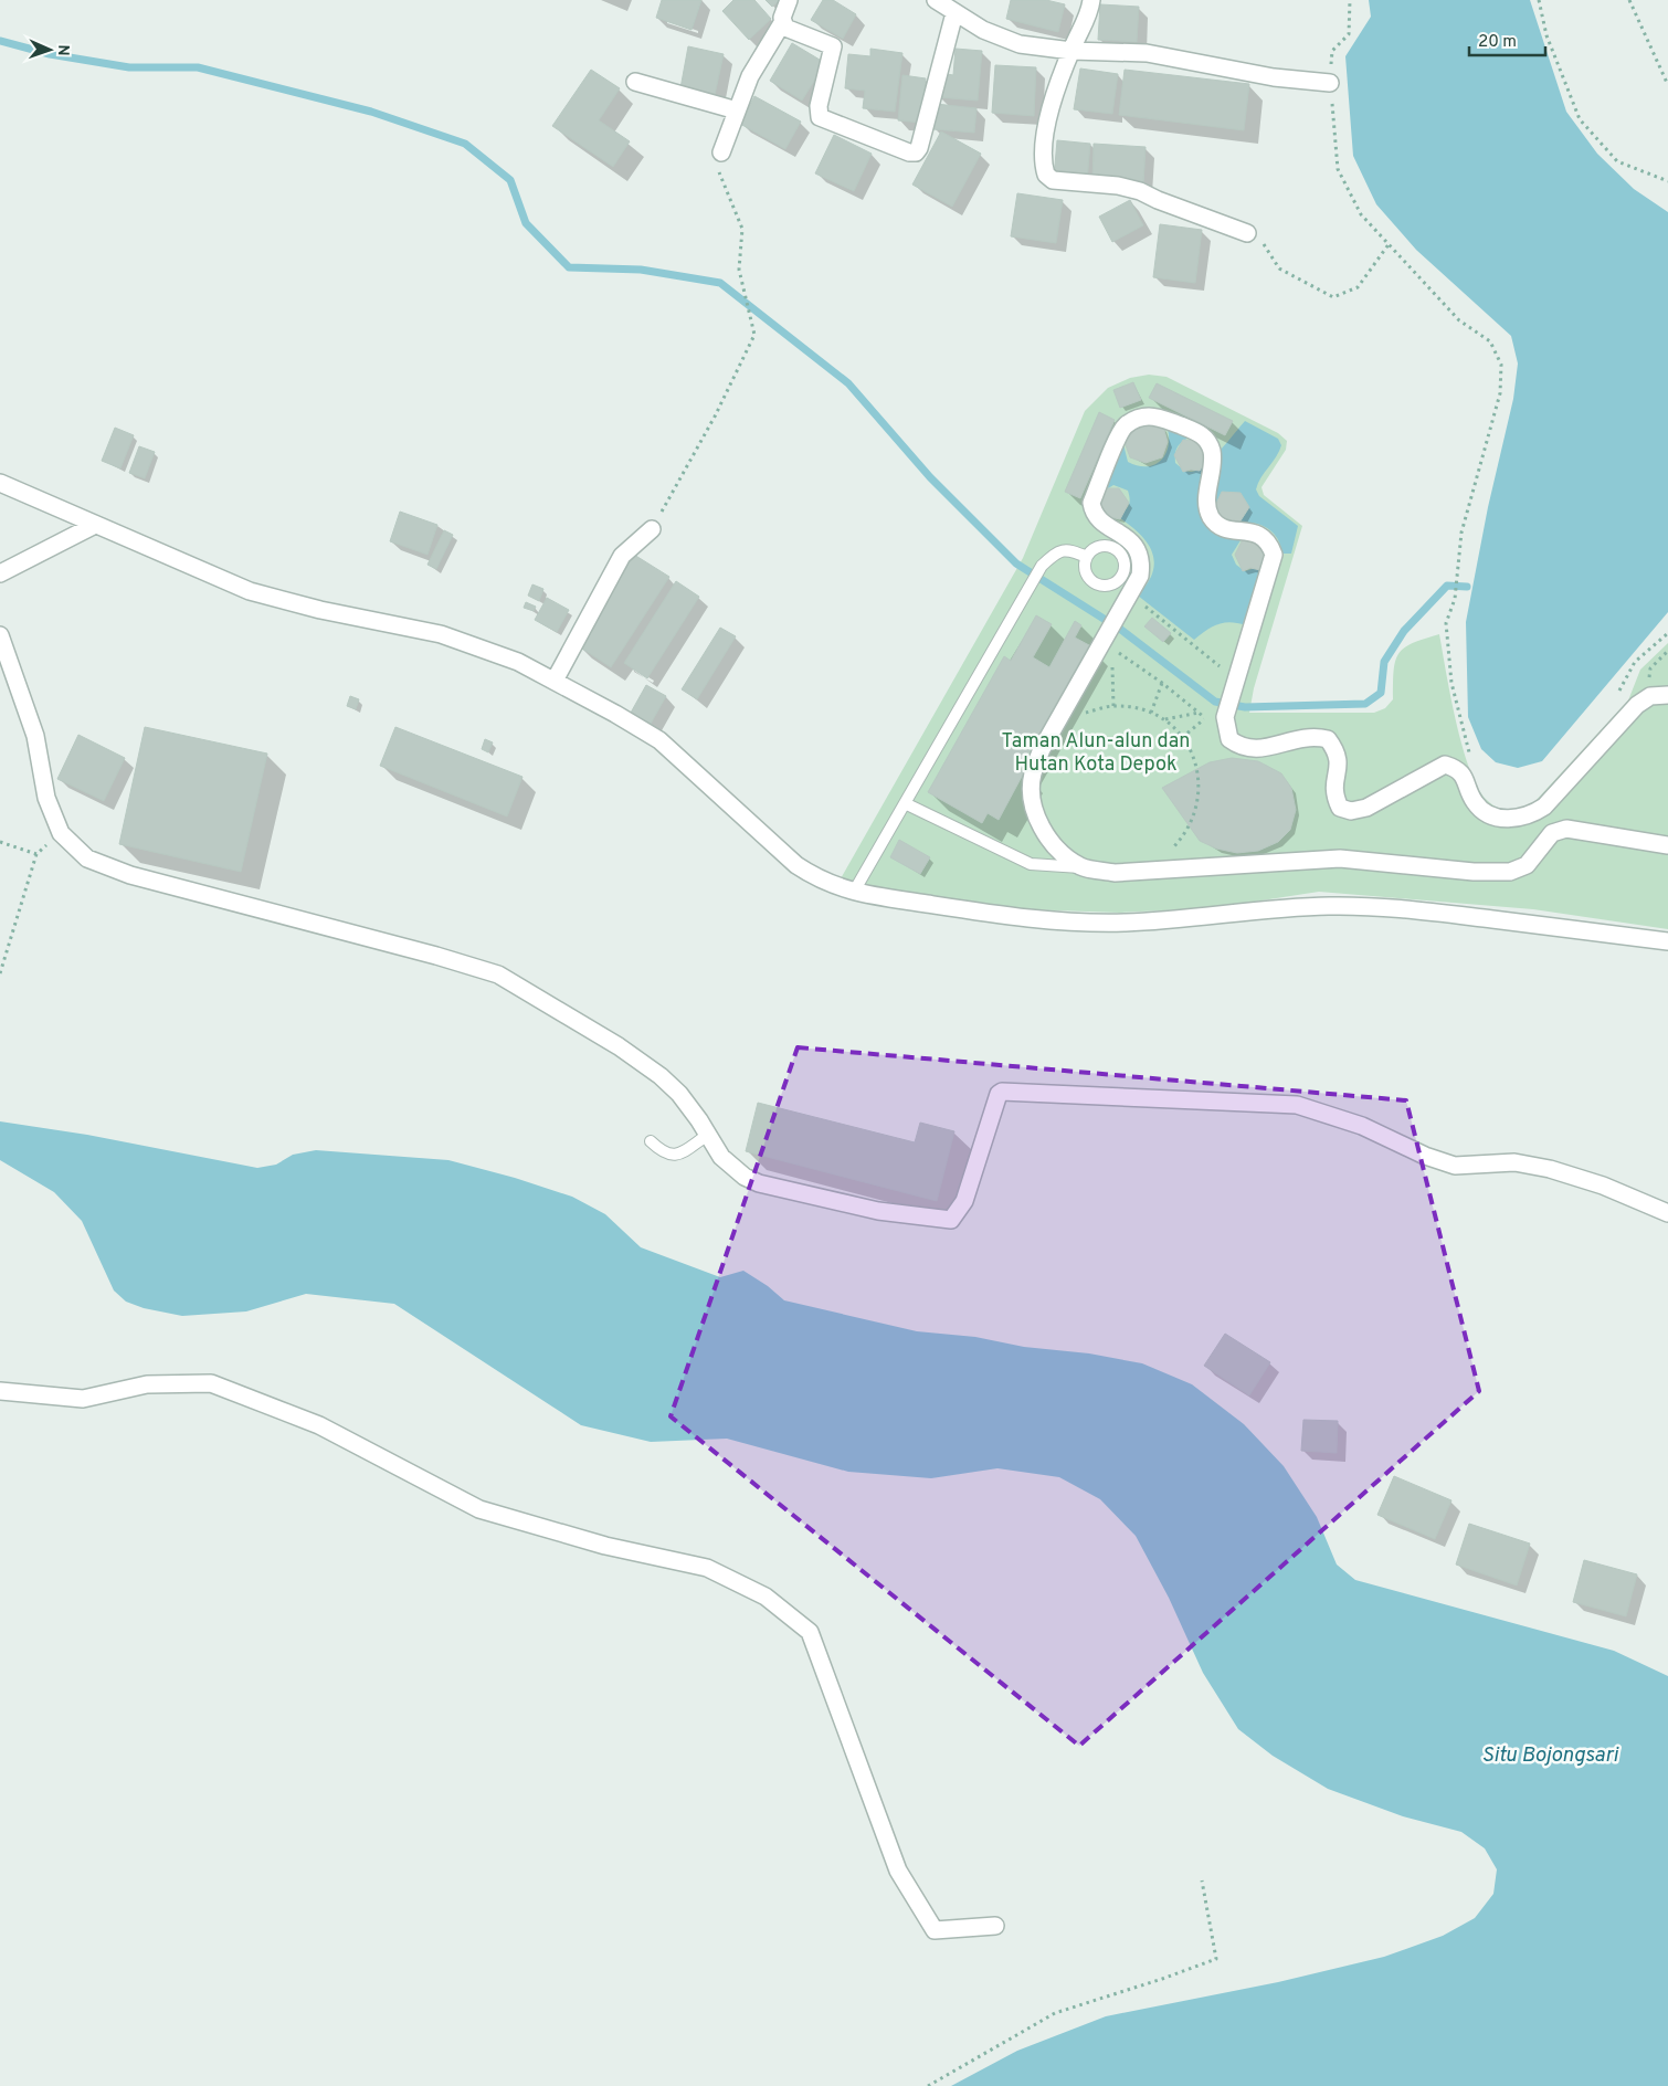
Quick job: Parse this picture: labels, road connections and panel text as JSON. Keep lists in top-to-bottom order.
{
  "water": ["Situ Bojongsari"],
  "parks": ["Taman Alun-alun dan Hutan Kota Depok"],
  "scale_bar": "20 m",
  "north": "right"
}
